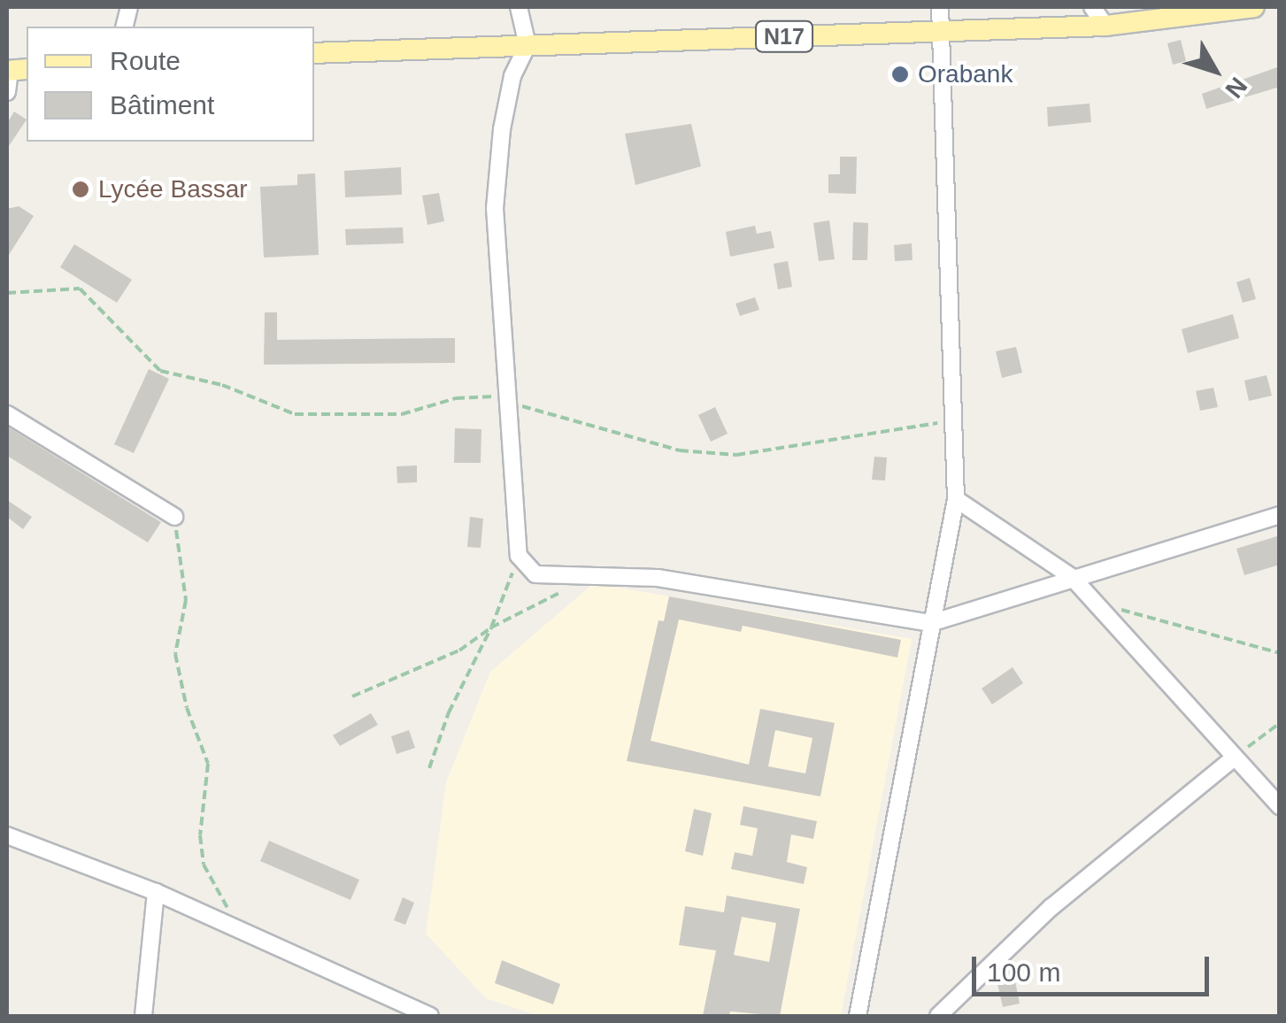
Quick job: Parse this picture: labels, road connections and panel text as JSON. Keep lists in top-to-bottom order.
{
  "streets": {
    "main road": ["N17"]
  },
  "places": ["Orabank", "Lycée Bassar"],
  "legend": ["Route", "Bâtiment"],
  "scale_bar": "100 m",
  "north": "bottom right"
}
